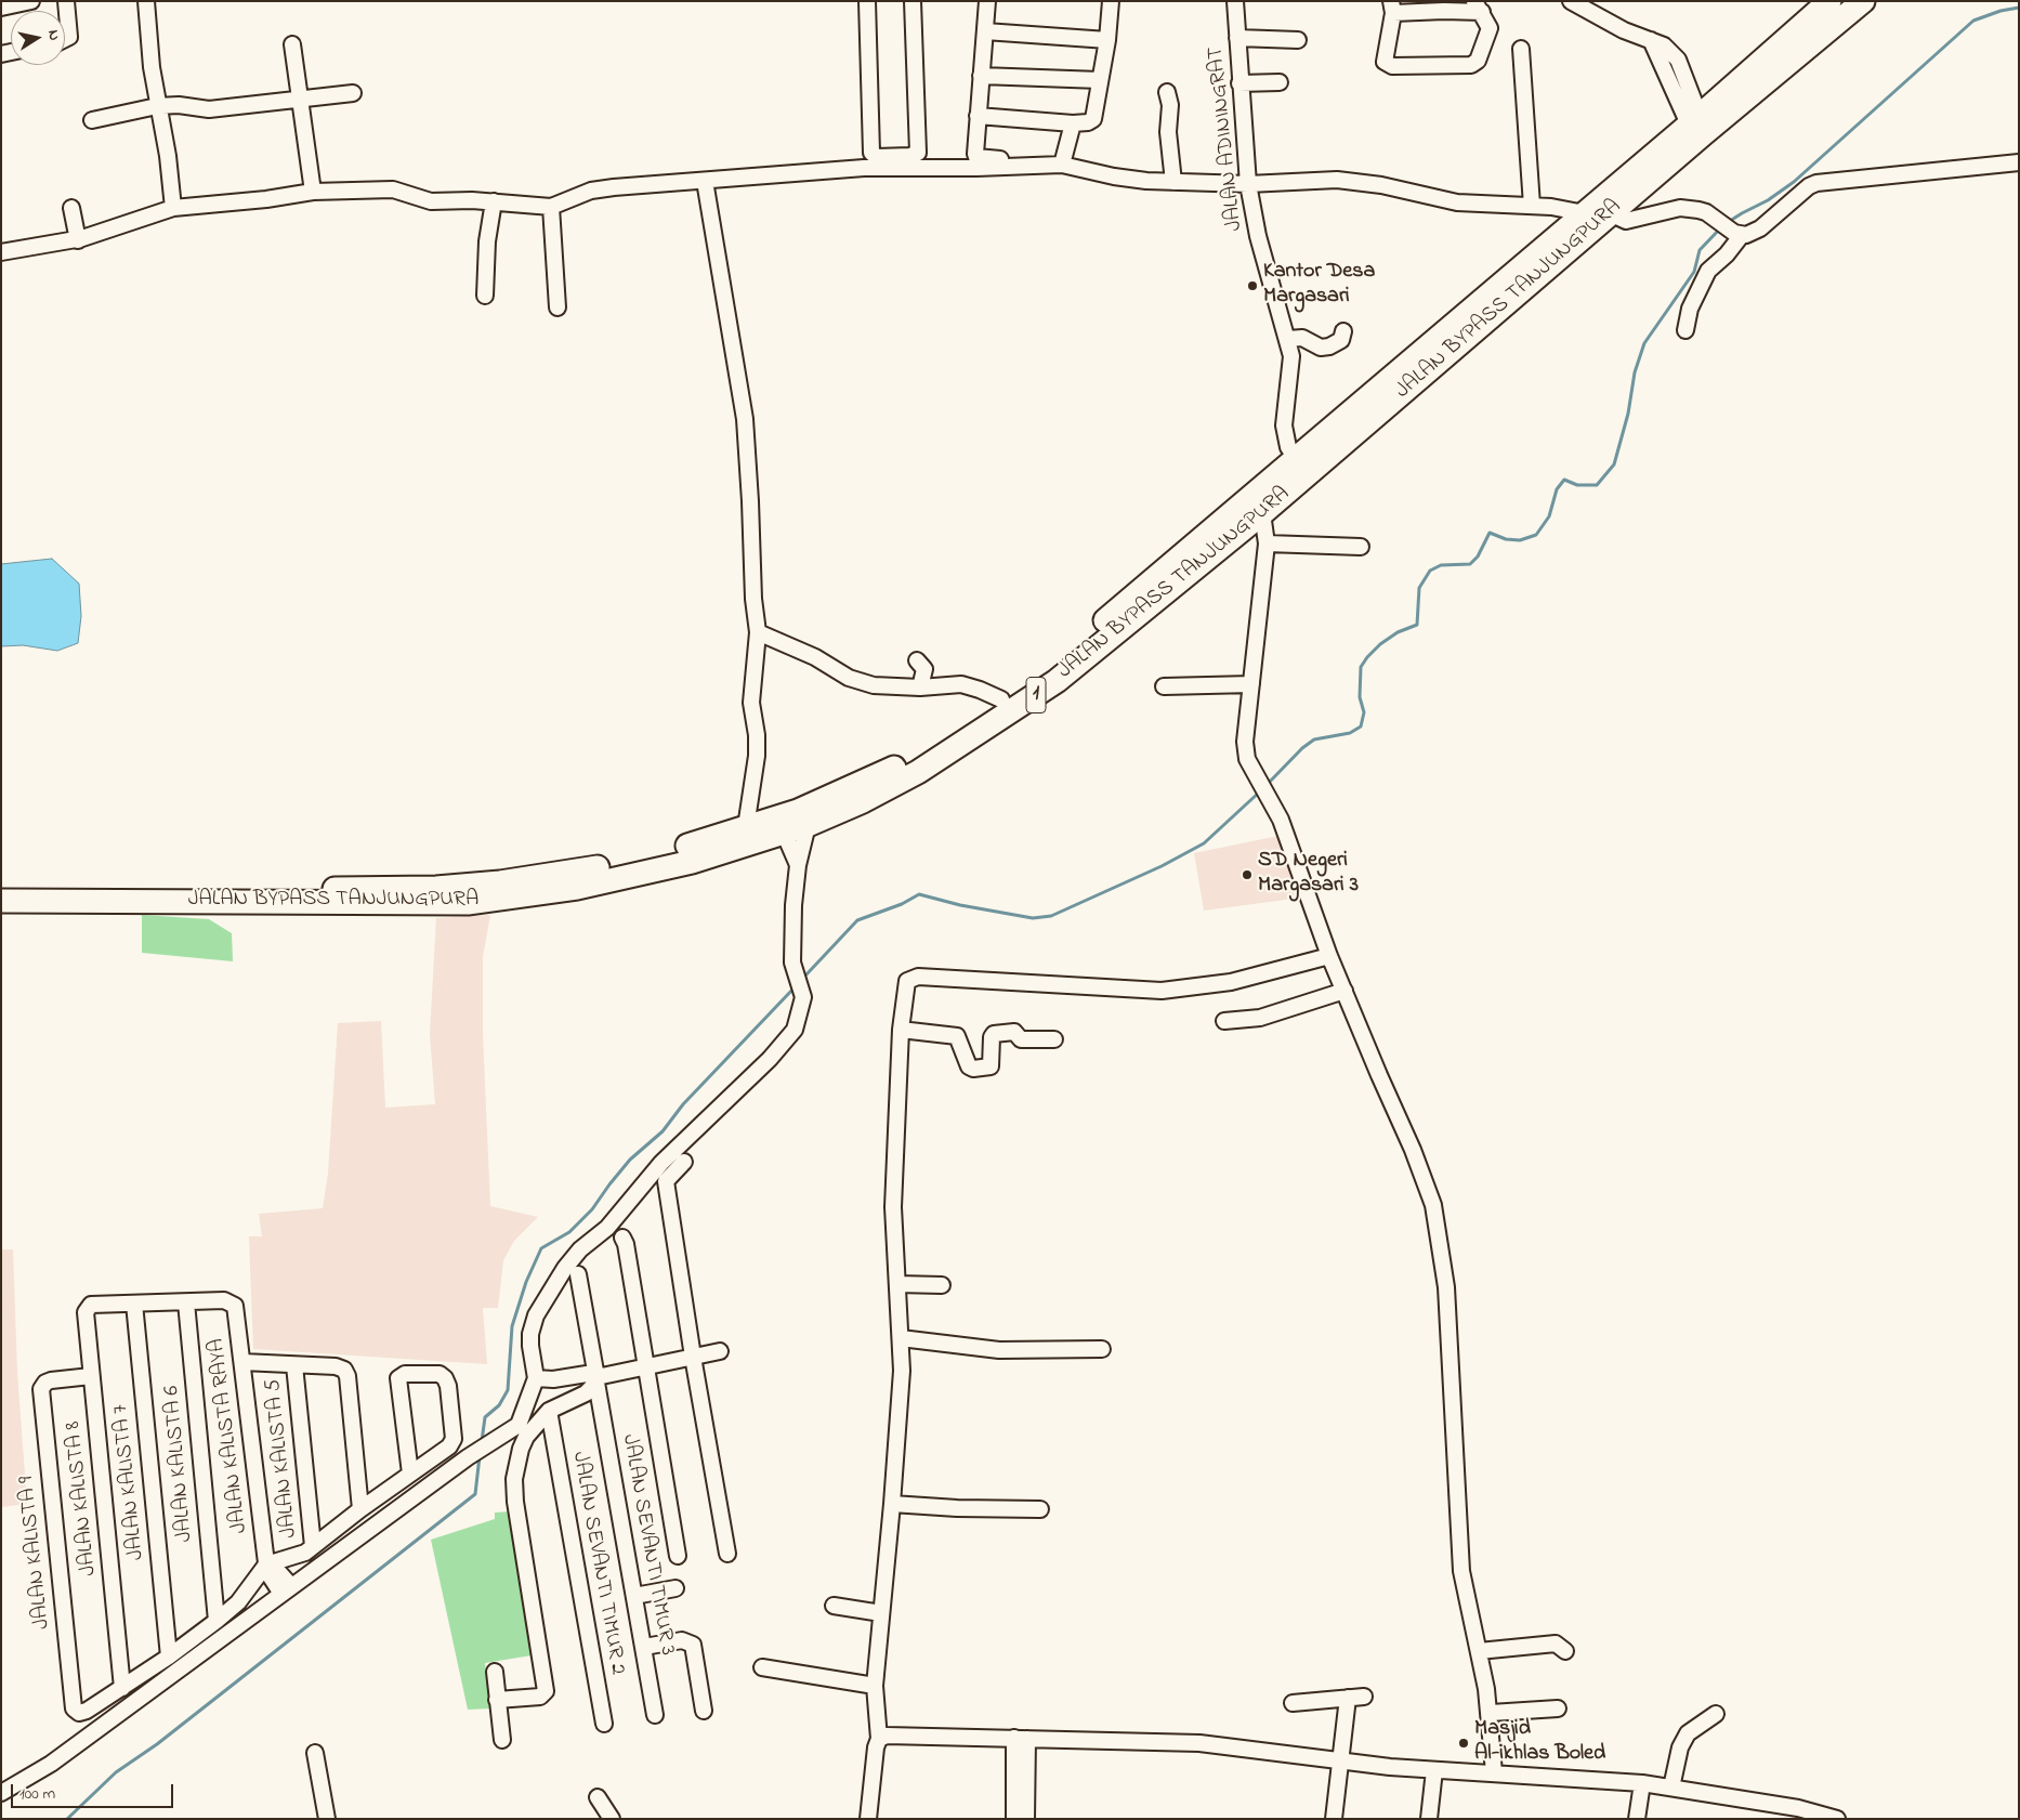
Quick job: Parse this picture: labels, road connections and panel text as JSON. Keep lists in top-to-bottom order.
{
  "streets": {
    "highway": ["JALAN BYPASS TANJUNGPURA", "1"],
    "street": [
      "JALAN ADININGRAT",
      "JALAN KALISTA RAYA",
      "JALAN KALISTA 5",
      "JALAN KALISTA 6",
      "JALAN KALISTA 7",
      "JALAN KALISTA 8",
      "JALAN SEVANTI TIMUR 3",
      "JALAN KALISTA 9",
      "JALAN SEVANTI TIMUR 2"
    ]
  },
  "crossings": [
    ["JALAN ADININGRAT", "JALAN BYPASS TANJUNGPURA"],
    ["JALAN KALISTA RAYA", "JALAN KALISTA 6"],
    ["JALAN KALISTA 7", "JALAN KALISTA 8"],
    ["JALAN KALISTA 8", "JALAN KALISTA 9"]
  ],
  "places": ["Kantor Desa Margasari", "SD Negeri Margasari 3", "Masjid Al-ikhlas Boled"],
  "scale_bar": "100 m",
  "north": "right"
}
